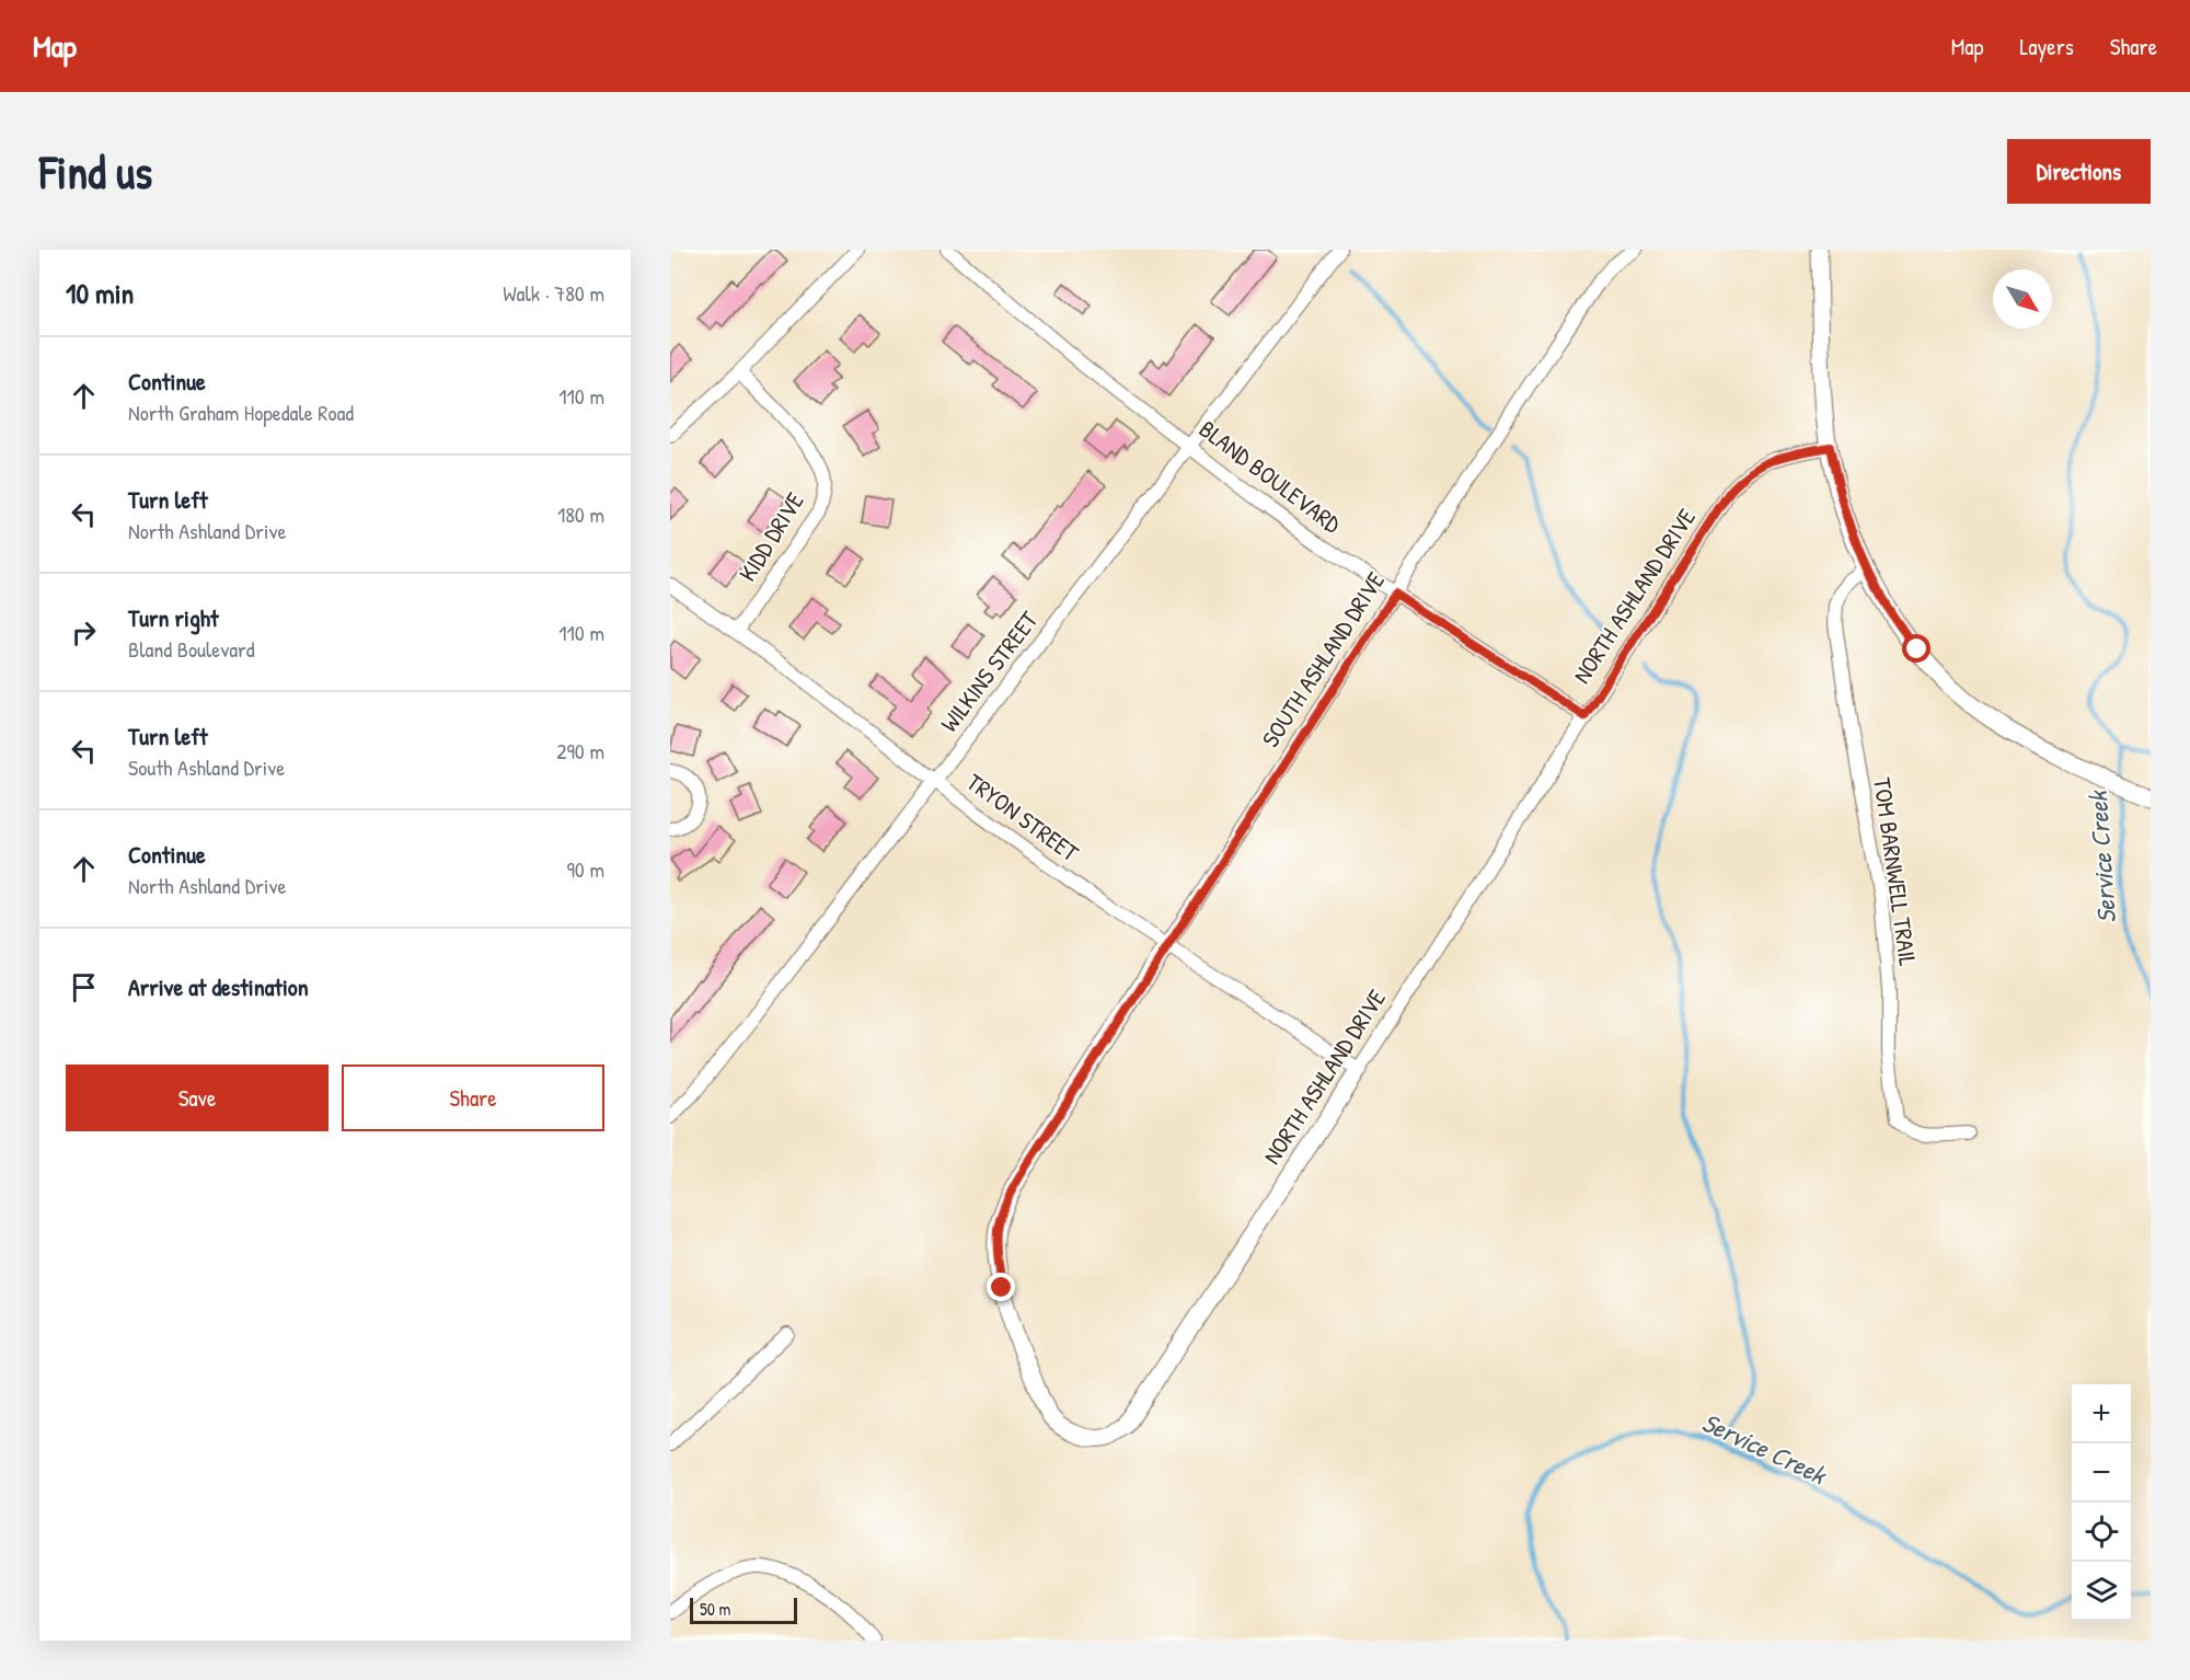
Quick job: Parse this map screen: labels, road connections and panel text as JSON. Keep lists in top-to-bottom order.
{
  "streets": {
    "street": [
      "BLAND BOULEVARD",
      "KIDD DRIVE",
      "NORTH ASHLAND DRIVE",
      "SOUTH ASHLAND DRIVE",
      "WILKINS STREET",
      "TRYON STREET",
      "TOM BARNWELL TRAIL"
    ]
  },
  "crossings": [
    ["BLAND BOULEVARD", "NORTH ASHLAND DRIVE"],
    ["BLAND BOULEVARD", "SOUTH ASHLAND DRIVE"],
    ["BLAND BOULEVARD", "WILKINS STREET"],
    ["KIDD DRIVE", "TRYON STREET"],
    ["NORTH ASHLAND DRIVE", "SOUTH ASHLAND DRIVE"],
    ["NORTH ASHLAND DRIVE", "TRYON STREET"],
    ["SOUTH ASHLAND DRIVE", "TRYON STREET"],
    ["WILKINS STREET", "TRYON STREET"]
  ],
  "water": ["Service Creek"],
  "scale_bar": "50 m",
  "north": "bottom right",
  "page": {
    "header": "Map",
    "nav": ["Map", "Layers", "Share"],
    "buttons": [
      "Directions",
      ["Save", "Share"]
    ],
    "title": "Find us",
    "heading": ["10 min", "Walk · 780 m"],
    "list": [
      ["Continue", "North Graham Hopedale Road", "110 m"],
      ["Turn left", "North Ashland Drive", "180 m"],
      ["Turn right", "Bland Boulevard", "110 m"],
      ["Turn left", "South Ashland Drive", "290 m"],
      ["Continue", "North Ashland Drive", "90 m"],
      "Arrive at destination"
    ],
    "map_buttons": ["+", "−"],
    "scale": "50 m"
  }
}
